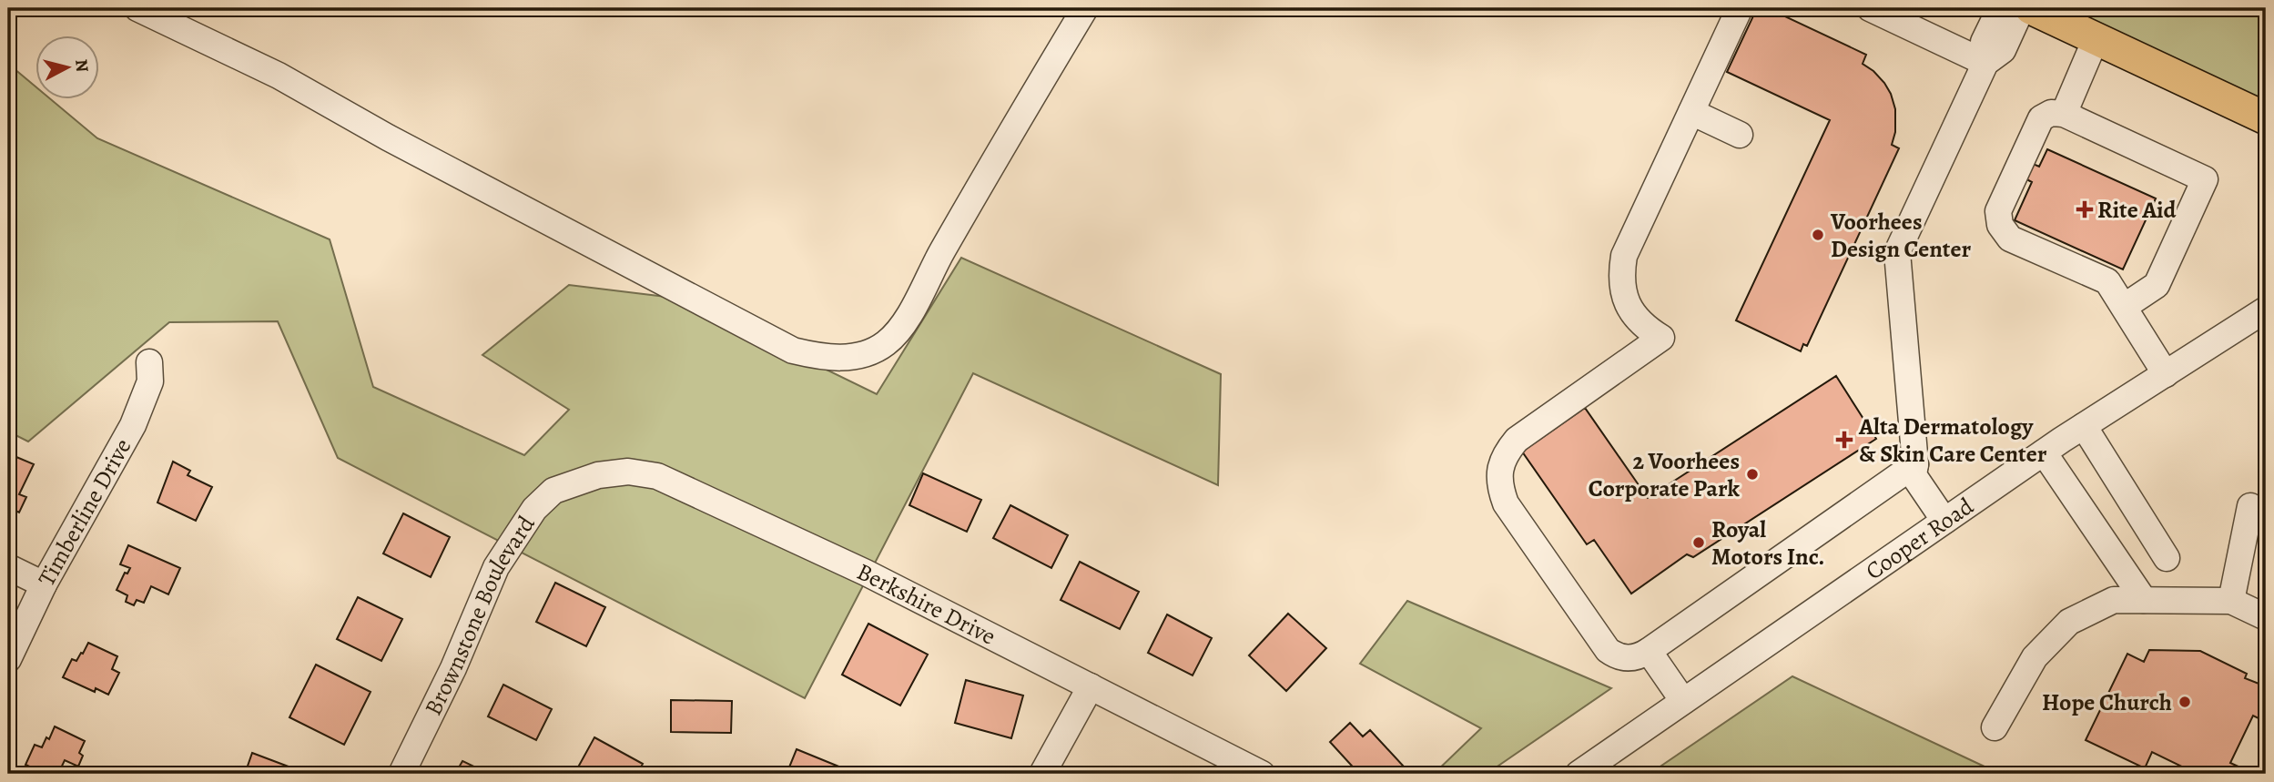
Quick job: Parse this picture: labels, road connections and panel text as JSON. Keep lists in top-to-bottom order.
{
  "streets": {
    "street": [
      "Timberline Drive",
      "Cooper Road",
      "Berkshire Drive",
      "Brownstone Boulevard"
    ]
  },
  "crossings": [
    ["Berkshire Drive", "Brownstone Boulevard"]
  ],
  "places": {
    "health": ["Rite Aid", "Alta Dermatology & Skin Care Center"],
    "other": [
      "Voorhees Design Center",
      "2 Voorhees Corporate Park",
      "Royal Motors Inc.",
      "Hope Church"
    ]
  },
  "north": "right"
}
